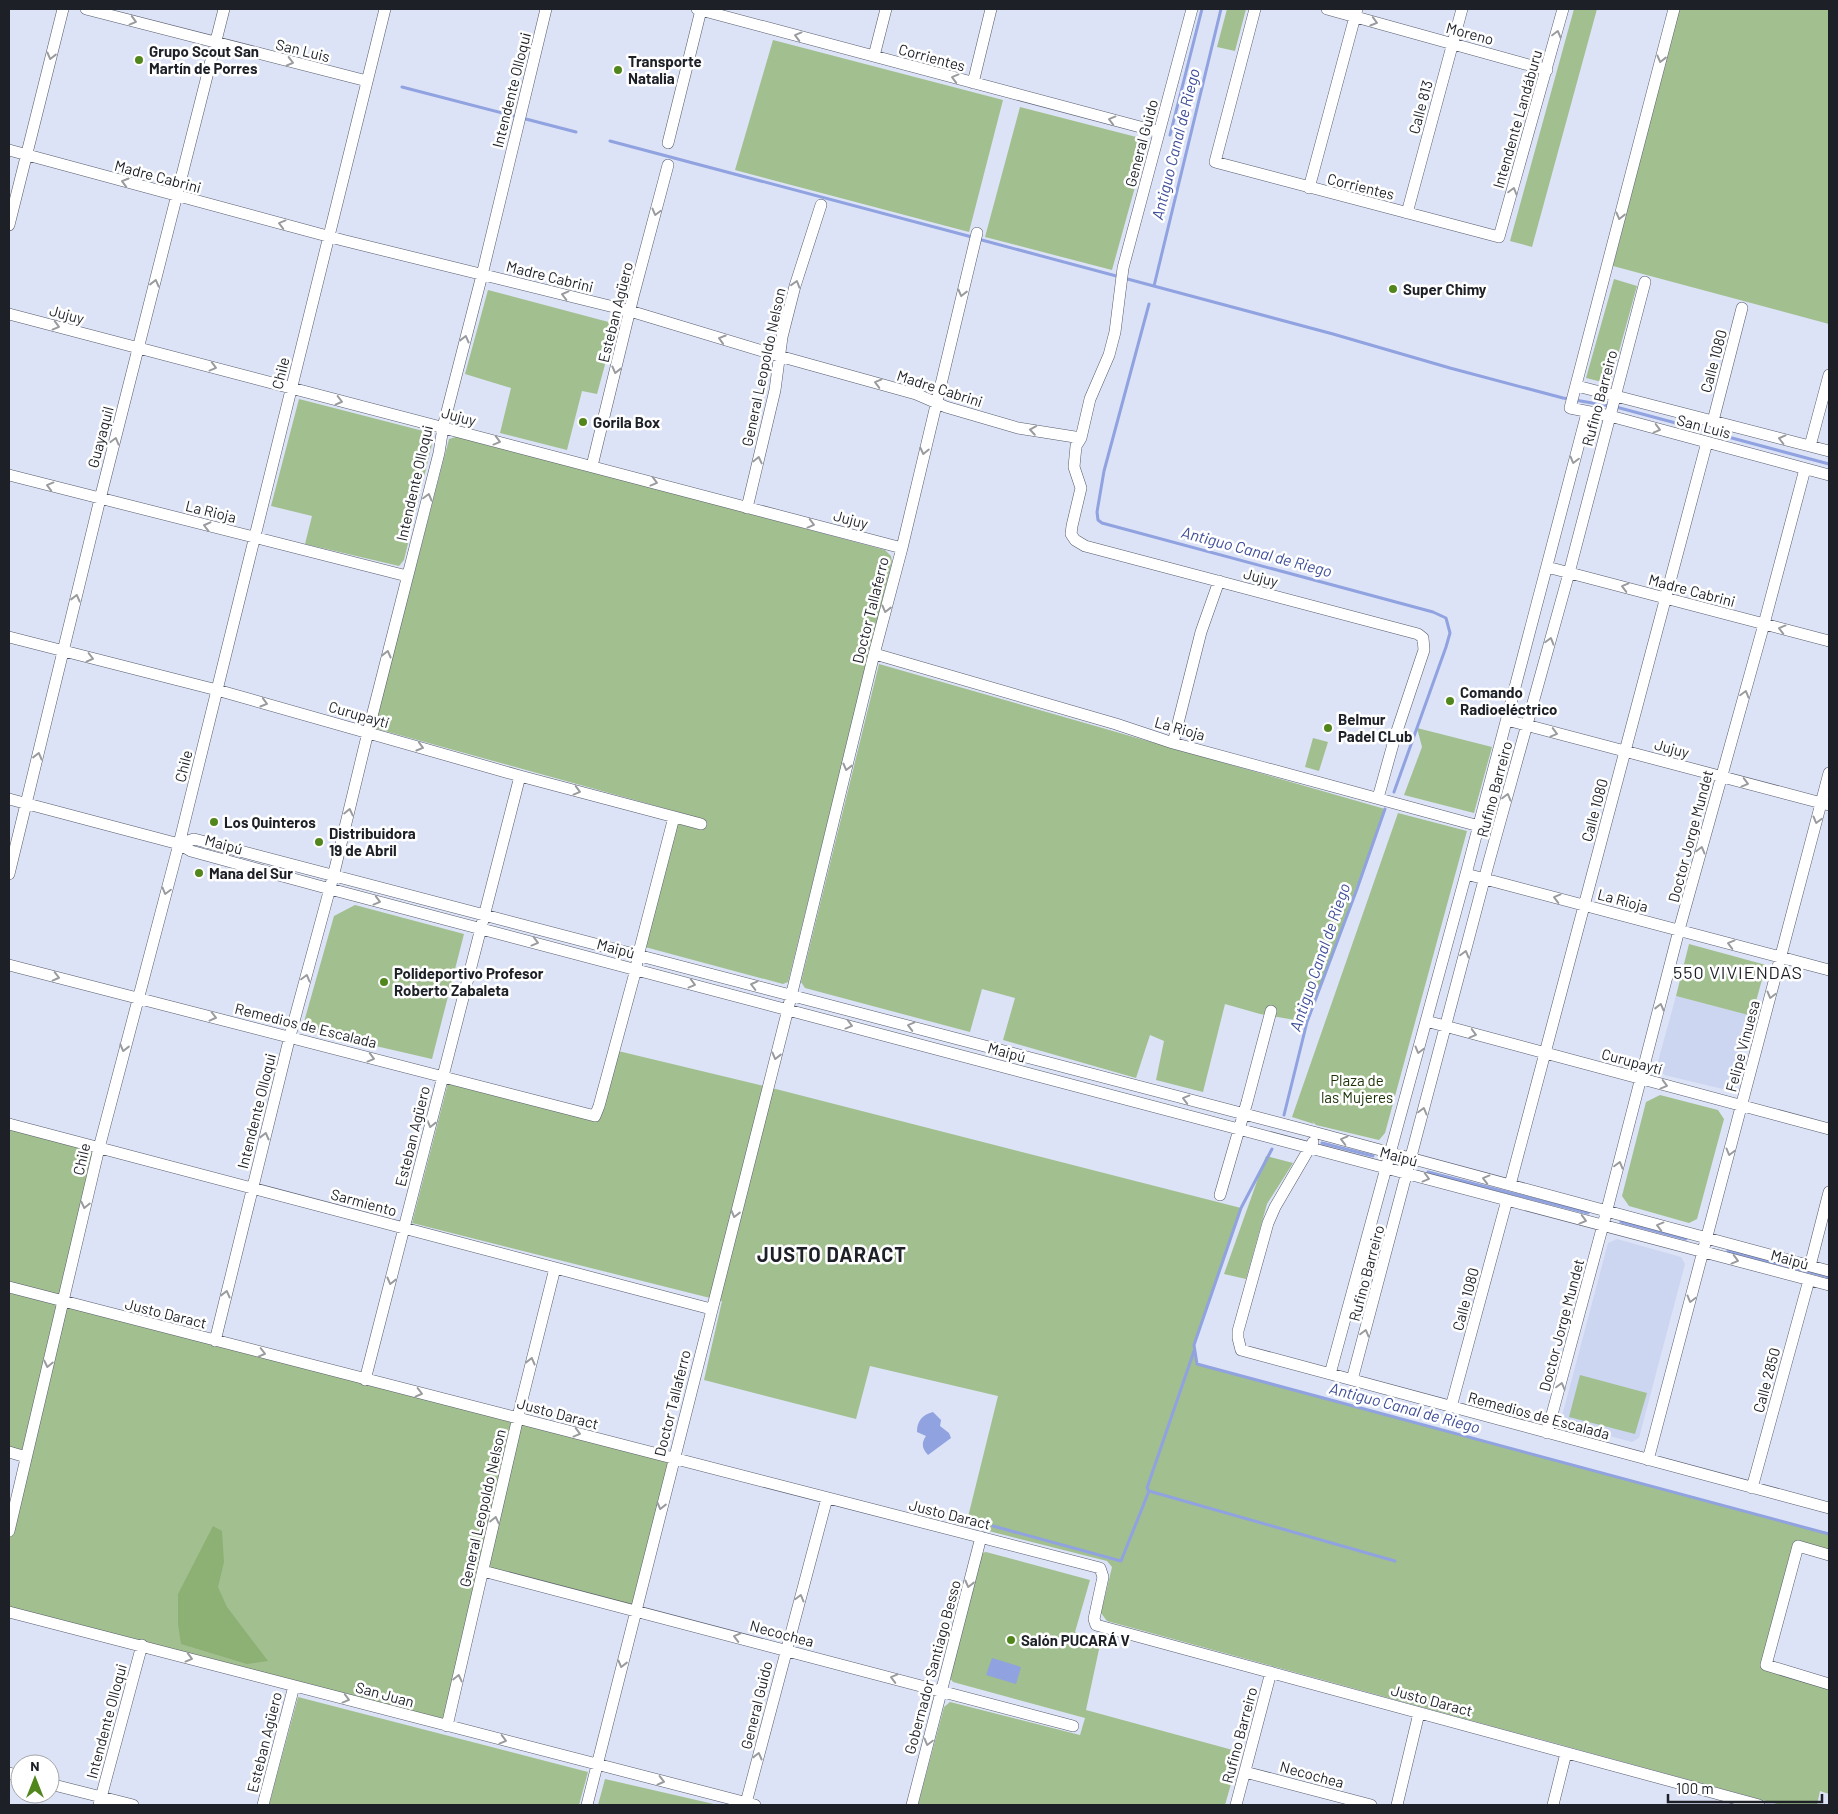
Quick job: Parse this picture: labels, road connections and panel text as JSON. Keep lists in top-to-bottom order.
{
  "streets": {
    "street": [
      "Moreno",
      "San Luis",
      "Corrientes",
      "Intendente Olloqui",
      "Calle 813",
      "Intendente Landáburu",
      "General Guido",
      "Madre Cabrini",
      "Esteban Agüero",
      "Jujuy",
      "Calle 1080",
      "General Leopoldo Nelson",
      "Chile",
      "Rufino Barreiro",
      "Guayaquil",
      "La Rioja",
      "Doctor Tallaferro",
      "Curupaytí",
      "Doctor Jorge Mundet",
      "Maipú",
      "Remedios de Escalada",
      "Felipe Vinuesa",
      "Sarmiento",
      "Justo Daract",
      "Calle 2850",
      "Necochea",
      "Gobernador Santiago Besso",
      "San Juan"
    ]
  },
  "crossings": [
    ["Moreno", "Calle 813"],
    ["Moreno", "Intendente Landáburu"],
    ["San Luis", "Calle 1080"],
    ["San Luis", "Chile"],
    ["San Luis", "Rufino Barreiro"],
    ["San Luis", "Guayaquil"],
    ["San Luis", "Doctor Jorge Mundet"],
    ["Corrientes", "Calle 813"],
    ["Corrientes", "Intendente Landáburu"],
    ["Corrientes", "General Guido"],
    ["Intendente Olloqui", "Madre Cabrini"],
    ["Intendente Olloqui", "Jujuy"],
    ["Intendente Olloqui", "La Rioja"],
    ["Intendente Olloqui", "Curupaytí"],
    ["Intendente Olloqui", "Maipú"],
    ["Intendente Olloqui", "Remedios de Escalada"],
    ["Intendente Olloqui", "Sarmiento"],
    ["Intendente Olloqui", "Justo Daract"],
    ["Intendente Olloqui", "San Juan"],
    ["General Guido", "Madre Cabrini"],
    ["General Guido", "Jujuy"],
    ["General Guido", "Justo Daract"],
    ["General Guido", "Necochea"],
    ["General Guido", "San Juan"],
    ["Madre Cabrini", "Esteban Agüero"],
    ["Madre Cabrini", "Calle 1080"],
    ["Madre Cabrini", "General Leopoldo Nelson"],
    ["Madre Cabrini", "Chile"],
    ["Madre Cabrini", "Rufino Barreiro"],
    ["Madre Cabrini", "Guayaquil"],
    ["Madre Cabrini", "Doctor Tallaferro"],
    ["Madre Cabrini", "Doctor Jorge Mundet"],
    ["Esteban Agüero", "Jujuy"],
    ["Esteban Agüero", "Maipú"],
    ["Esteban Agüero", "Remedios de Escalada"],
    ["Esteban Agüero", "Sarmiento"],
    ["Esteban Agüero", "Justo Daract"],
    ["Esteban Agüero", "San Juan"],
    ["Jujuy", "Calle 1080"],
    ["Jujuy", "General Leopoldo Nelson"],
    ["Jujuy", "Chile"],
    ["Jujuy", "Rufino Barreiro"],
    ["Jujuy", "Guayaquil"],
    ["Jujuy", "La Rioja"],
    ["Jujuy", "Doctor Tallaferro"],
    ["Jujuy", "Doctor Jorge Mundet"],
    ["Jujuy", "Felipe Vinuesa"],
    ["Calle 1080", "La Rioja"],
    ["Calle 1080", "Curupaytí"],
    ["Calle 1080", "Maipú"],
    ["Calle 1080", "Remedios de Escalada"],
    ["General Leopoldo Nelson", "Sarmiento"],
    ["General Leopoldo Nelson", "Justo Daract"],
    ["General Leopoldo Nelson", "Necochea"],
    ["General Leopoldo Nelson", "San Juan"],
    ["Chile", "La Rioja"],
    ["Chile", "Curupaytí"],
    ["Chile", "Maipú"],
    ["Chile", "Remedios de Escalada"],
    ["Chile", "Sarmiento"],
    ["Chile", "Justo Daract"],
    ["Rufino Barreiro", "La Rioja"],
    ["Rufino Barreiro", "Curupaytí"],
    ["Rufino Barreiro", "Maipú"],
    ["Rufino Barreiro", "Remedios de Escalada"],
    ["Rufino Barreiro", "Justo Daract"],
    ["Rufino Barreiro", "Necochea"],
    ["Guayaquil", "La Rioja"],
    ["Guayaquil", "Curupaytí"],
    ["Guayaquil", "Maipú"],
    ["La Rioja", "Doctor Tallaferro"],
    ["La Rioja", "Doctor Jorge Mundet"],
    ["La Rioja", "Felipe Vinuesa"],
    ["Doctor Tallaferro", "Maipú"],
    ["Doctor Tallaferro", "Sarmiento"],
    ["Doctor Tallaferro", "Justo Daract"],
    ["Doctor Tallaferro", "Necochea"],
    ["Doctor Tallaferro", "San Juan"],
    ["Curupaytí", "Doctor Jorge Mundet"],
    ["Curupaytí", "Felipe Vinuesa"],
    ["Doctor Jorge Mundet", "Maipú"],
    ["Doctor Jorge Mundet", "Remedios de Escalada"],
    ["Maipú", "Remedios de Escalada"],
    ["Maipú", "Felipe Vinuesa"],
    ["Maipú", "Calle 2850"],
    ["Remedios de Escalada", "Calle 2850"],
    ["Justo Daract", "Gobernador Santiago Besso"],
    ["Necochea", "Gobernador Santiago Besso"]
  ],
  "one_way": [
    "Moreno",
    "Corrientes",
    "Intendente Olloqui",
    "Intendente Landáburu",
    "General Guido",
    "Madre Cabrini",
    "Esteban Agüero",
    "Jujuy",
    "General Leopoldo Nelson",
    "Chile",
    "Guayaquil",
    "Doctor Tallaferro",
    "Curupaytí",
    "Doctor Jorge Mundet",
    "Felipe Vinuesa",
    "Necochea",
    "Gobernador Santiago Besso",
    "San Juan"
  ],
  "districts": ["550 VIVIENDAS", "JUSTO DARACT"],
  "water": ["Antiguo Canal de Riego"],
  "parks": ["Plaza de las Mujeres"],
  "places": [
    "Grupo Scout San Martín de Porres",
    "Transporte Natalia",
    "Super Chimy",
    "Gorila Box",
    "Comando Radioeléctrico",
    "Belmur Padel CLub",
    "Los Quinteros",
    "Distribuidora 19 de Abril",
    "Mana del Sur",
    "Polideportivo Profesor Roberto Zabaleta",
    "Salón PUCARÁ V"
  ],
  "scale_bar": "100 m",
  "north": "top"
}
